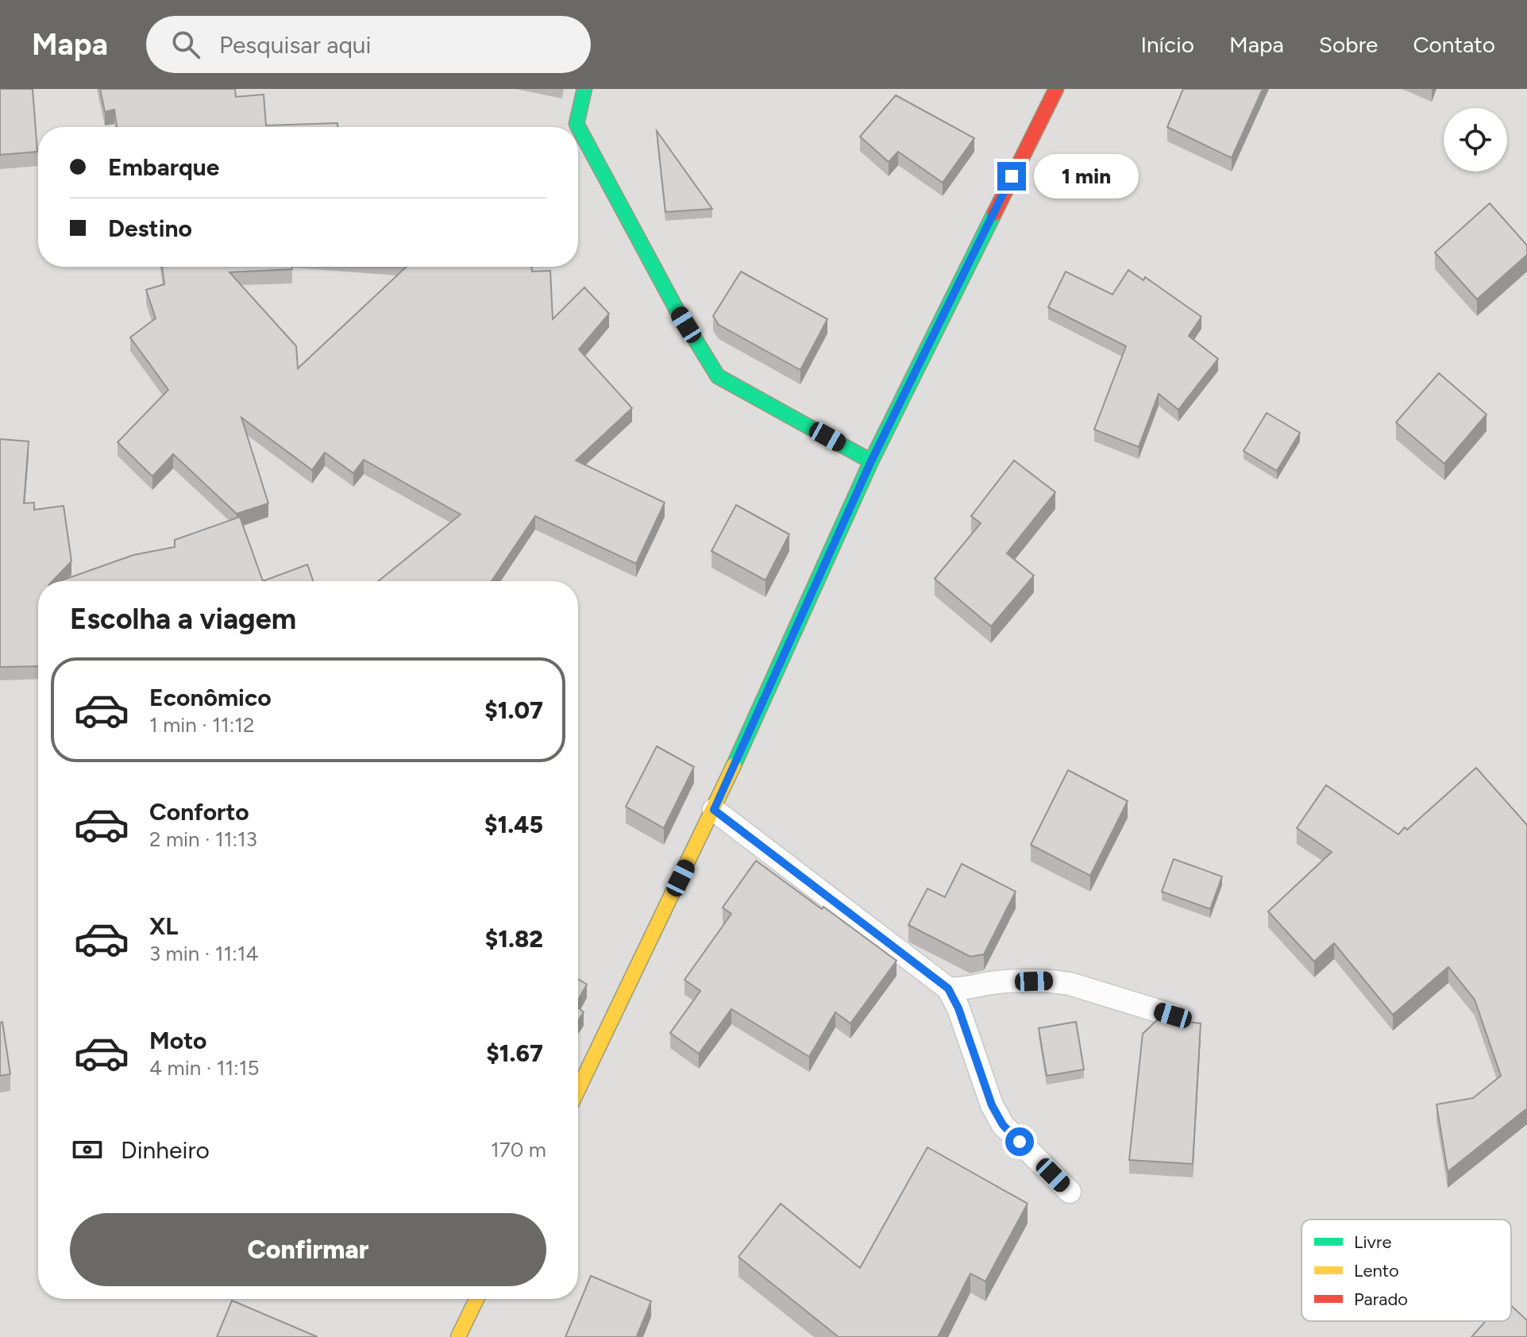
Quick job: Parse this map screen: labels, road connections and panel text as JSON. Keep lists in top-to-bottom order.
{
  "legend": ["Livre", "Lento", "Parado"],
  "page": {
    "header": "Mapa",
    "search": "Pesquisar aqui",
    "nav": [
      "Início",
      "Mapa",
      "Sobre",
      "Contato"
    ],
    "banner": ["Embarque", "Destino"],
    "bubble": "1 min",
    "heading": "Escolha a viagem",
    "list": [
      {
        "name": "Econômico",
        "note": "1 min · 11:12",
        "value": "$1.07"
      },
      {
        "name": "Conforto",
        "note": "2 min · 11:13",
        "value": "$1.45"
      },
      {
        "name": "XL",
        "note": "3 min · 11:14",
        "value": "$1.82"
      },
      {
        "name": "Moto",
        "note": "4 min · 11:15",
        "value": "$1.67"
      }
    ],
    "pay": ["Dinheiro", "170 m"],
    "buttons": "Confirmar"
  }
}
